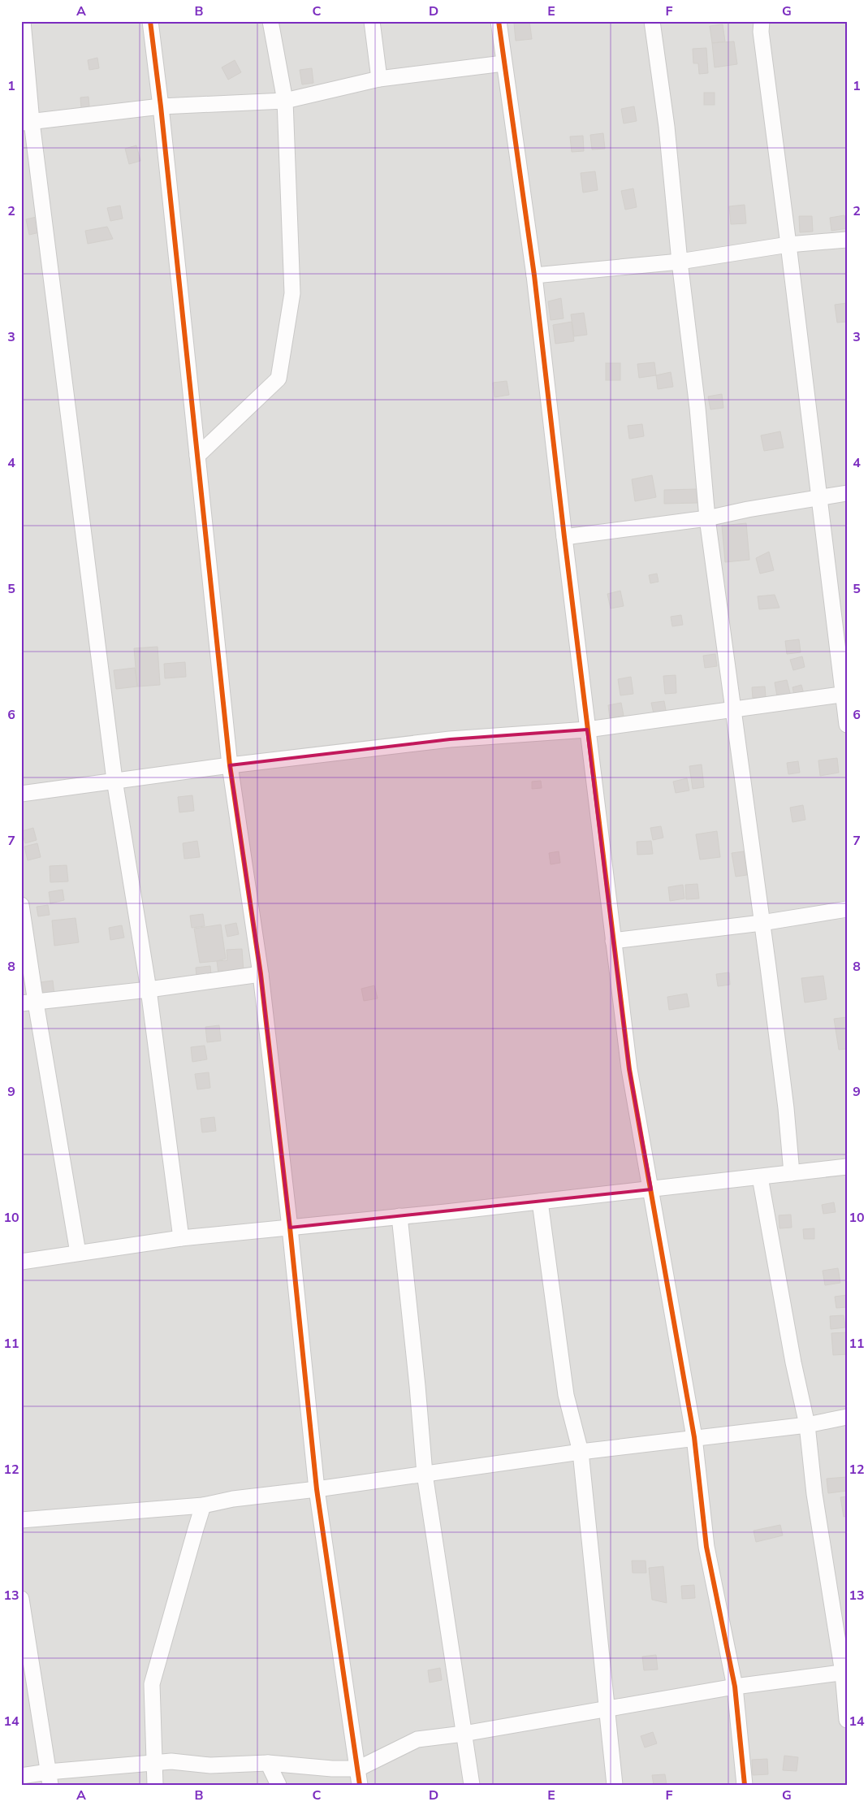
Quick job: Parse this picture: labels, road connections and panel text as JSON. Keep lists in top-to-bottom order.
{
  "grid": {
    "columns": [
      "A",
      "B",
      "C",
      "D",
      "E",
      "F",
      "G"
    ],
    "rows": [
      "1",
      "2",
      "3",
      "4",
      "5",
      "6",
      "7",
      "8",
      "9",
      "10",
      "11",
      "12",
      "13",
      "14"
    ]
  }
}
